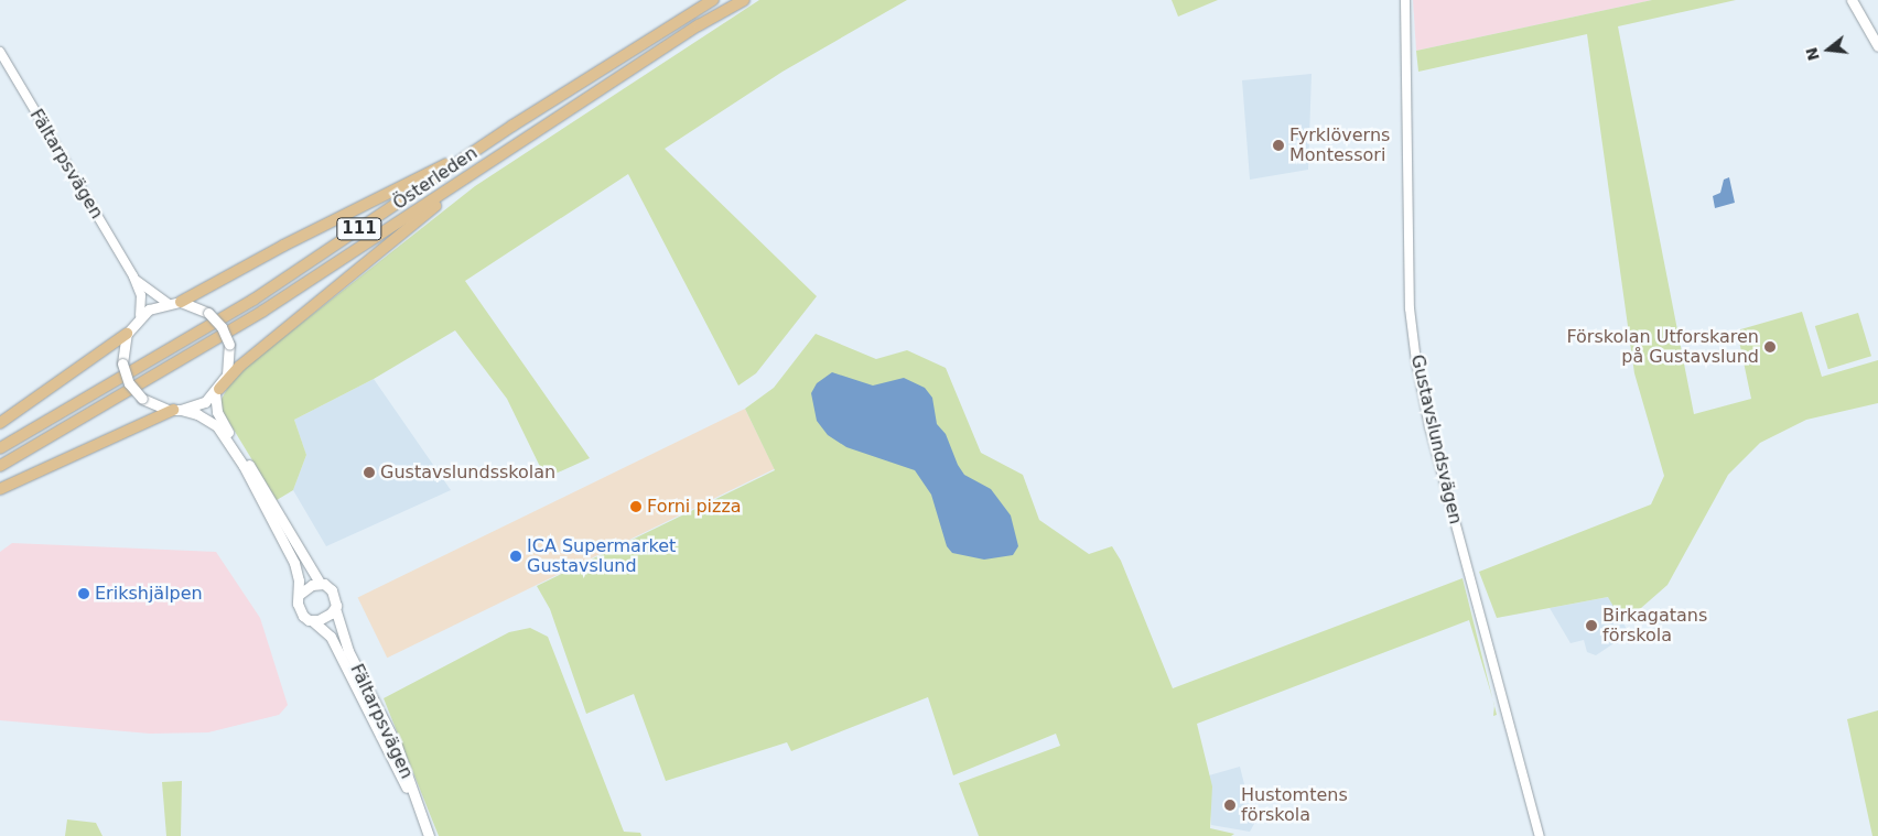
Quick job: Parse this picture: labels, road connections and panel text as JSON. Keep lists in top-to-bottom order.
{
  "streets": {
    "main road": ["Fältarpsvägen", "Österleden", "111"],
    "street": ["Gustavslundsvägen"]
  },
  "places": [
    "Fyrklöverns Montessori",
    "Förskolan Utforskaren på Gustavslund",
    "Gustavslundsskolan",
    "Forni pizza",
    "ICA Supermarket Gustavslund",
    "Erikshjälpen",
    "Birkagatans förskola",
    "Hustomtens förskola"
  ],
  "north": "left"
}
